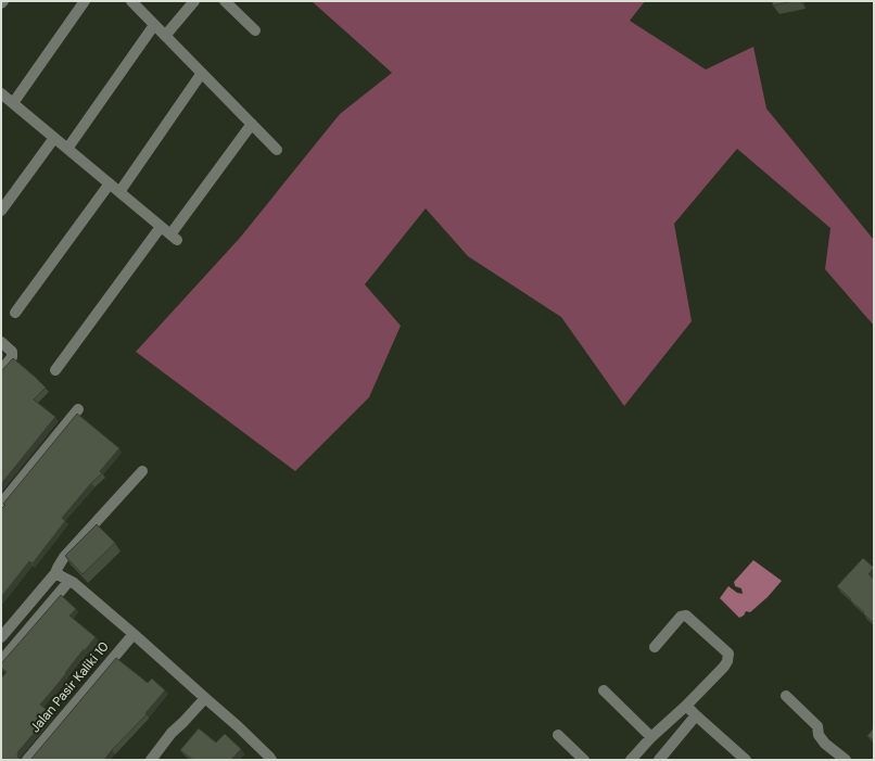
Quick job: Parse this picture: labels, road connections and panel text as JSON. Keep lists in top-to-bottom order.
{
  "streets": {
    "street": ["Jalan Pasir Kaliki 10"]
  }
}
